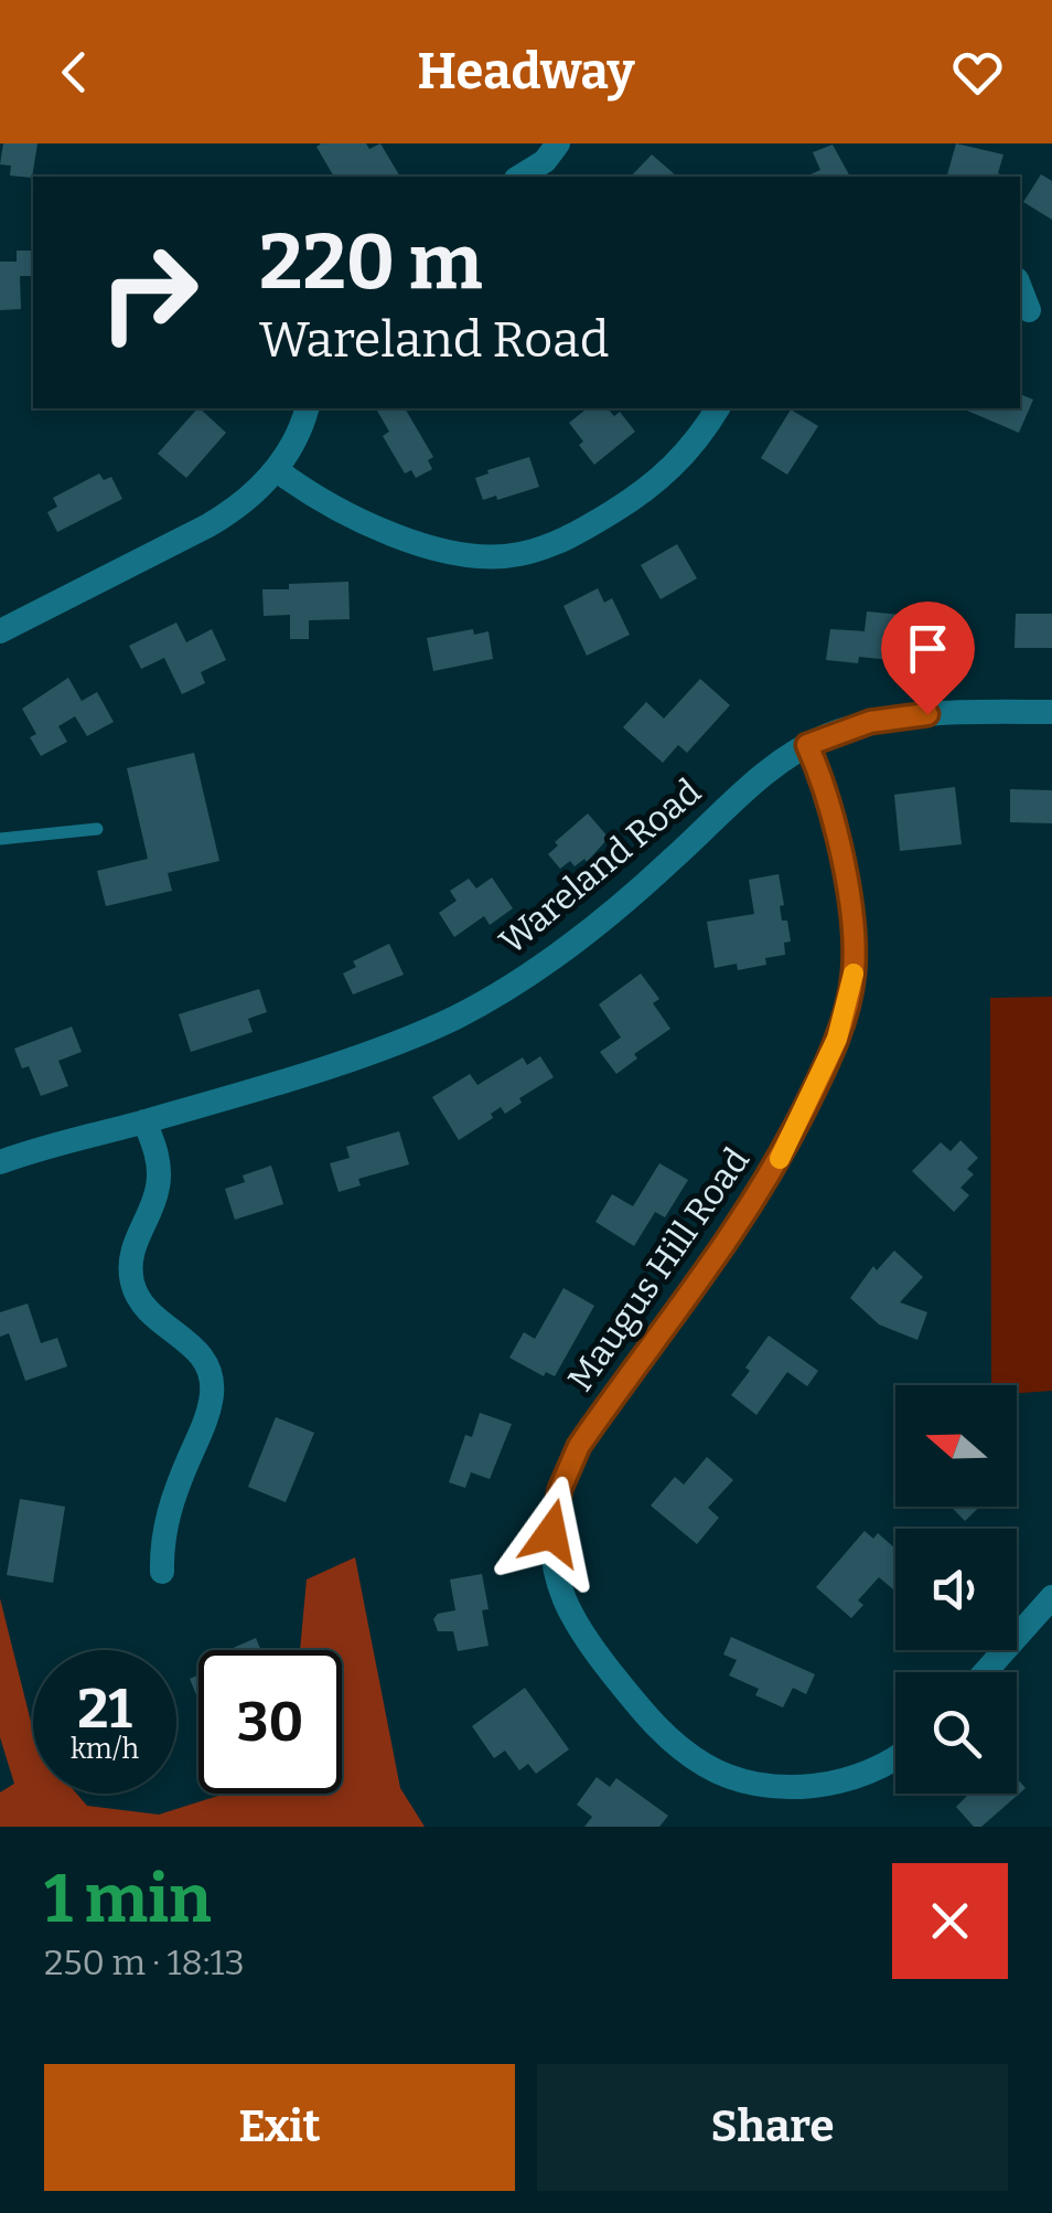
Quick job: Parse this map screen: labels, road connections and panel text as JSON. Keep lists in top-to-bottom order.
{
  "streets": {
    "street": ["Wareland Road", "Maugus Hill Road"]
  },
  "crossings": [
    ["Wareland Road", "Maugus Hill Road"]
  ],
  "north": "left",
  "page": {
    "header": "Headway",
    "turn": ["220 m", "Wareland Road"],
    "speed": "21 km/h",
    "limit": "30",
    "heading": ["1 min", "250 m · 18:13"],
    "buttons": ["Exit", "Share"]
  }
}
